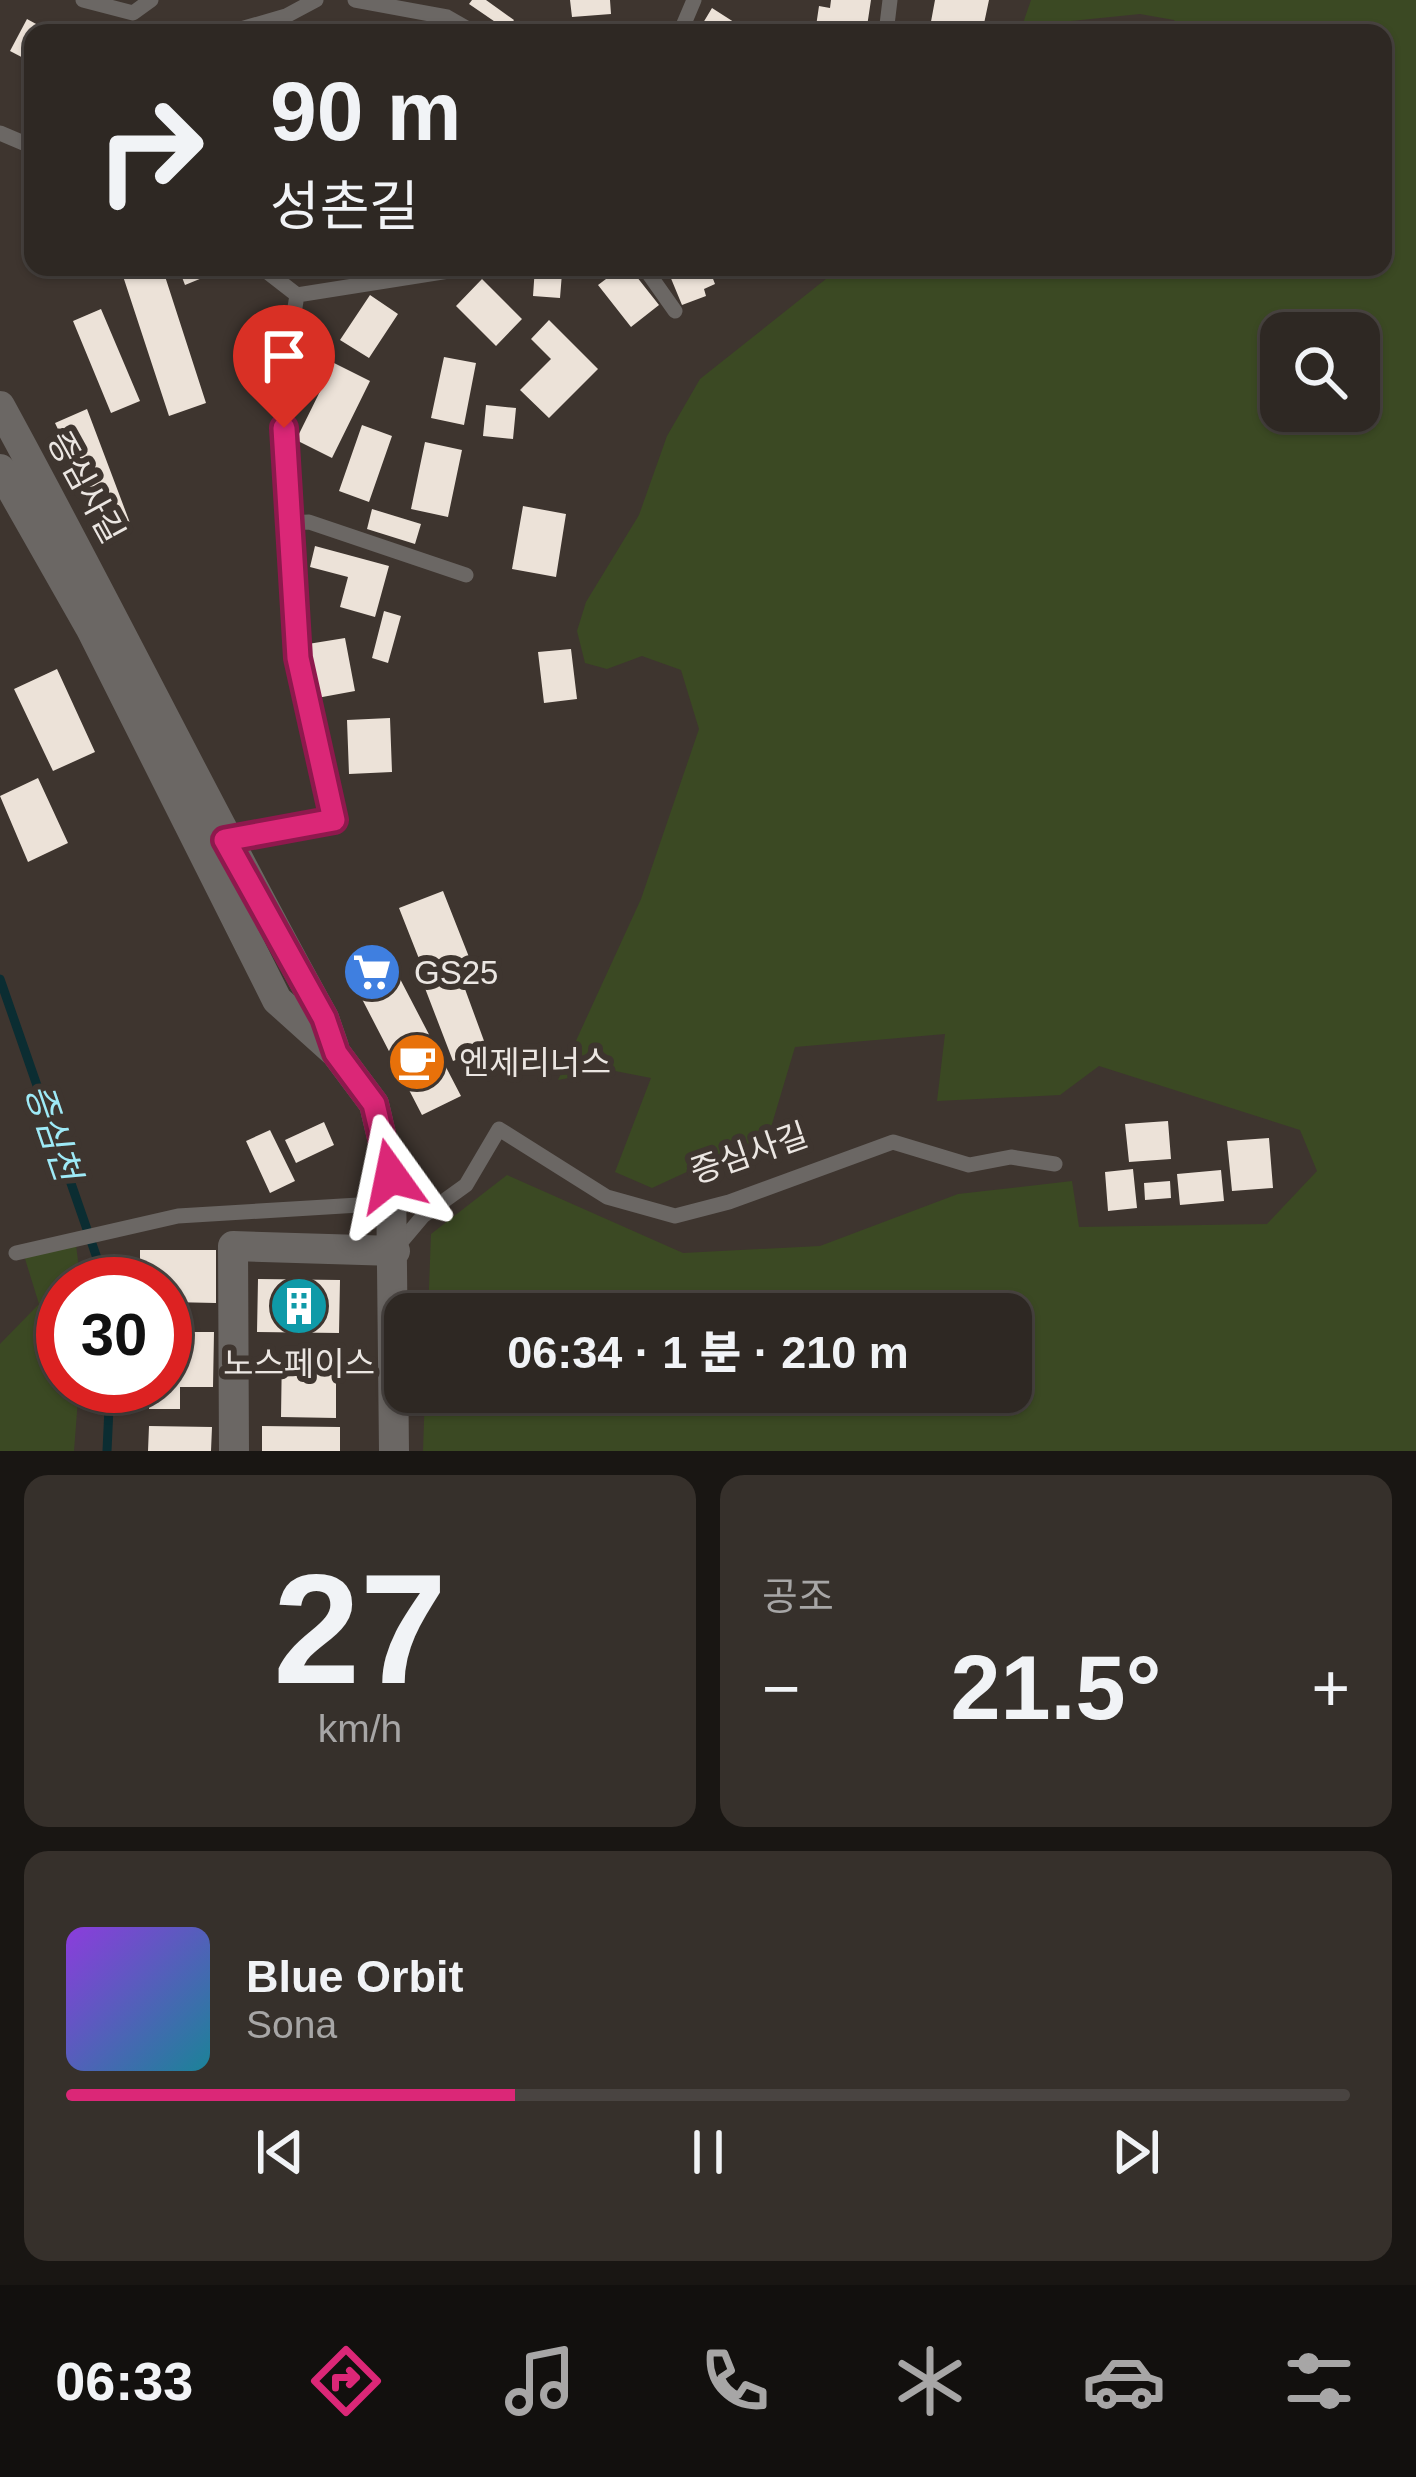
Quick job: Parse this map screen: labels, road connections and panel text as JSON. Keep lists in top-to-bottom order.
{
  "streets": {
    "street": ["증심사길"]
  },
  "water": ["증심천"],
  "places": {
    "supermarket": ["GS25"],
    "cafe": ["엔제리너스"],
    "building": ["노스페이스"]
  },
  "page": {
    "turn": ["90 m", "성촌길"],
    "limit": "30",
    "trip": "06:34 · 1 분 · 210 m",
    "tile": [
      ["27", "km/h"],
      "공조"
    ],
    "heat": ["−", "21.5°", "+"],
    "song": ["Blue Orbit", "Sona"],
    "tabs": "06:33"
  }
}
